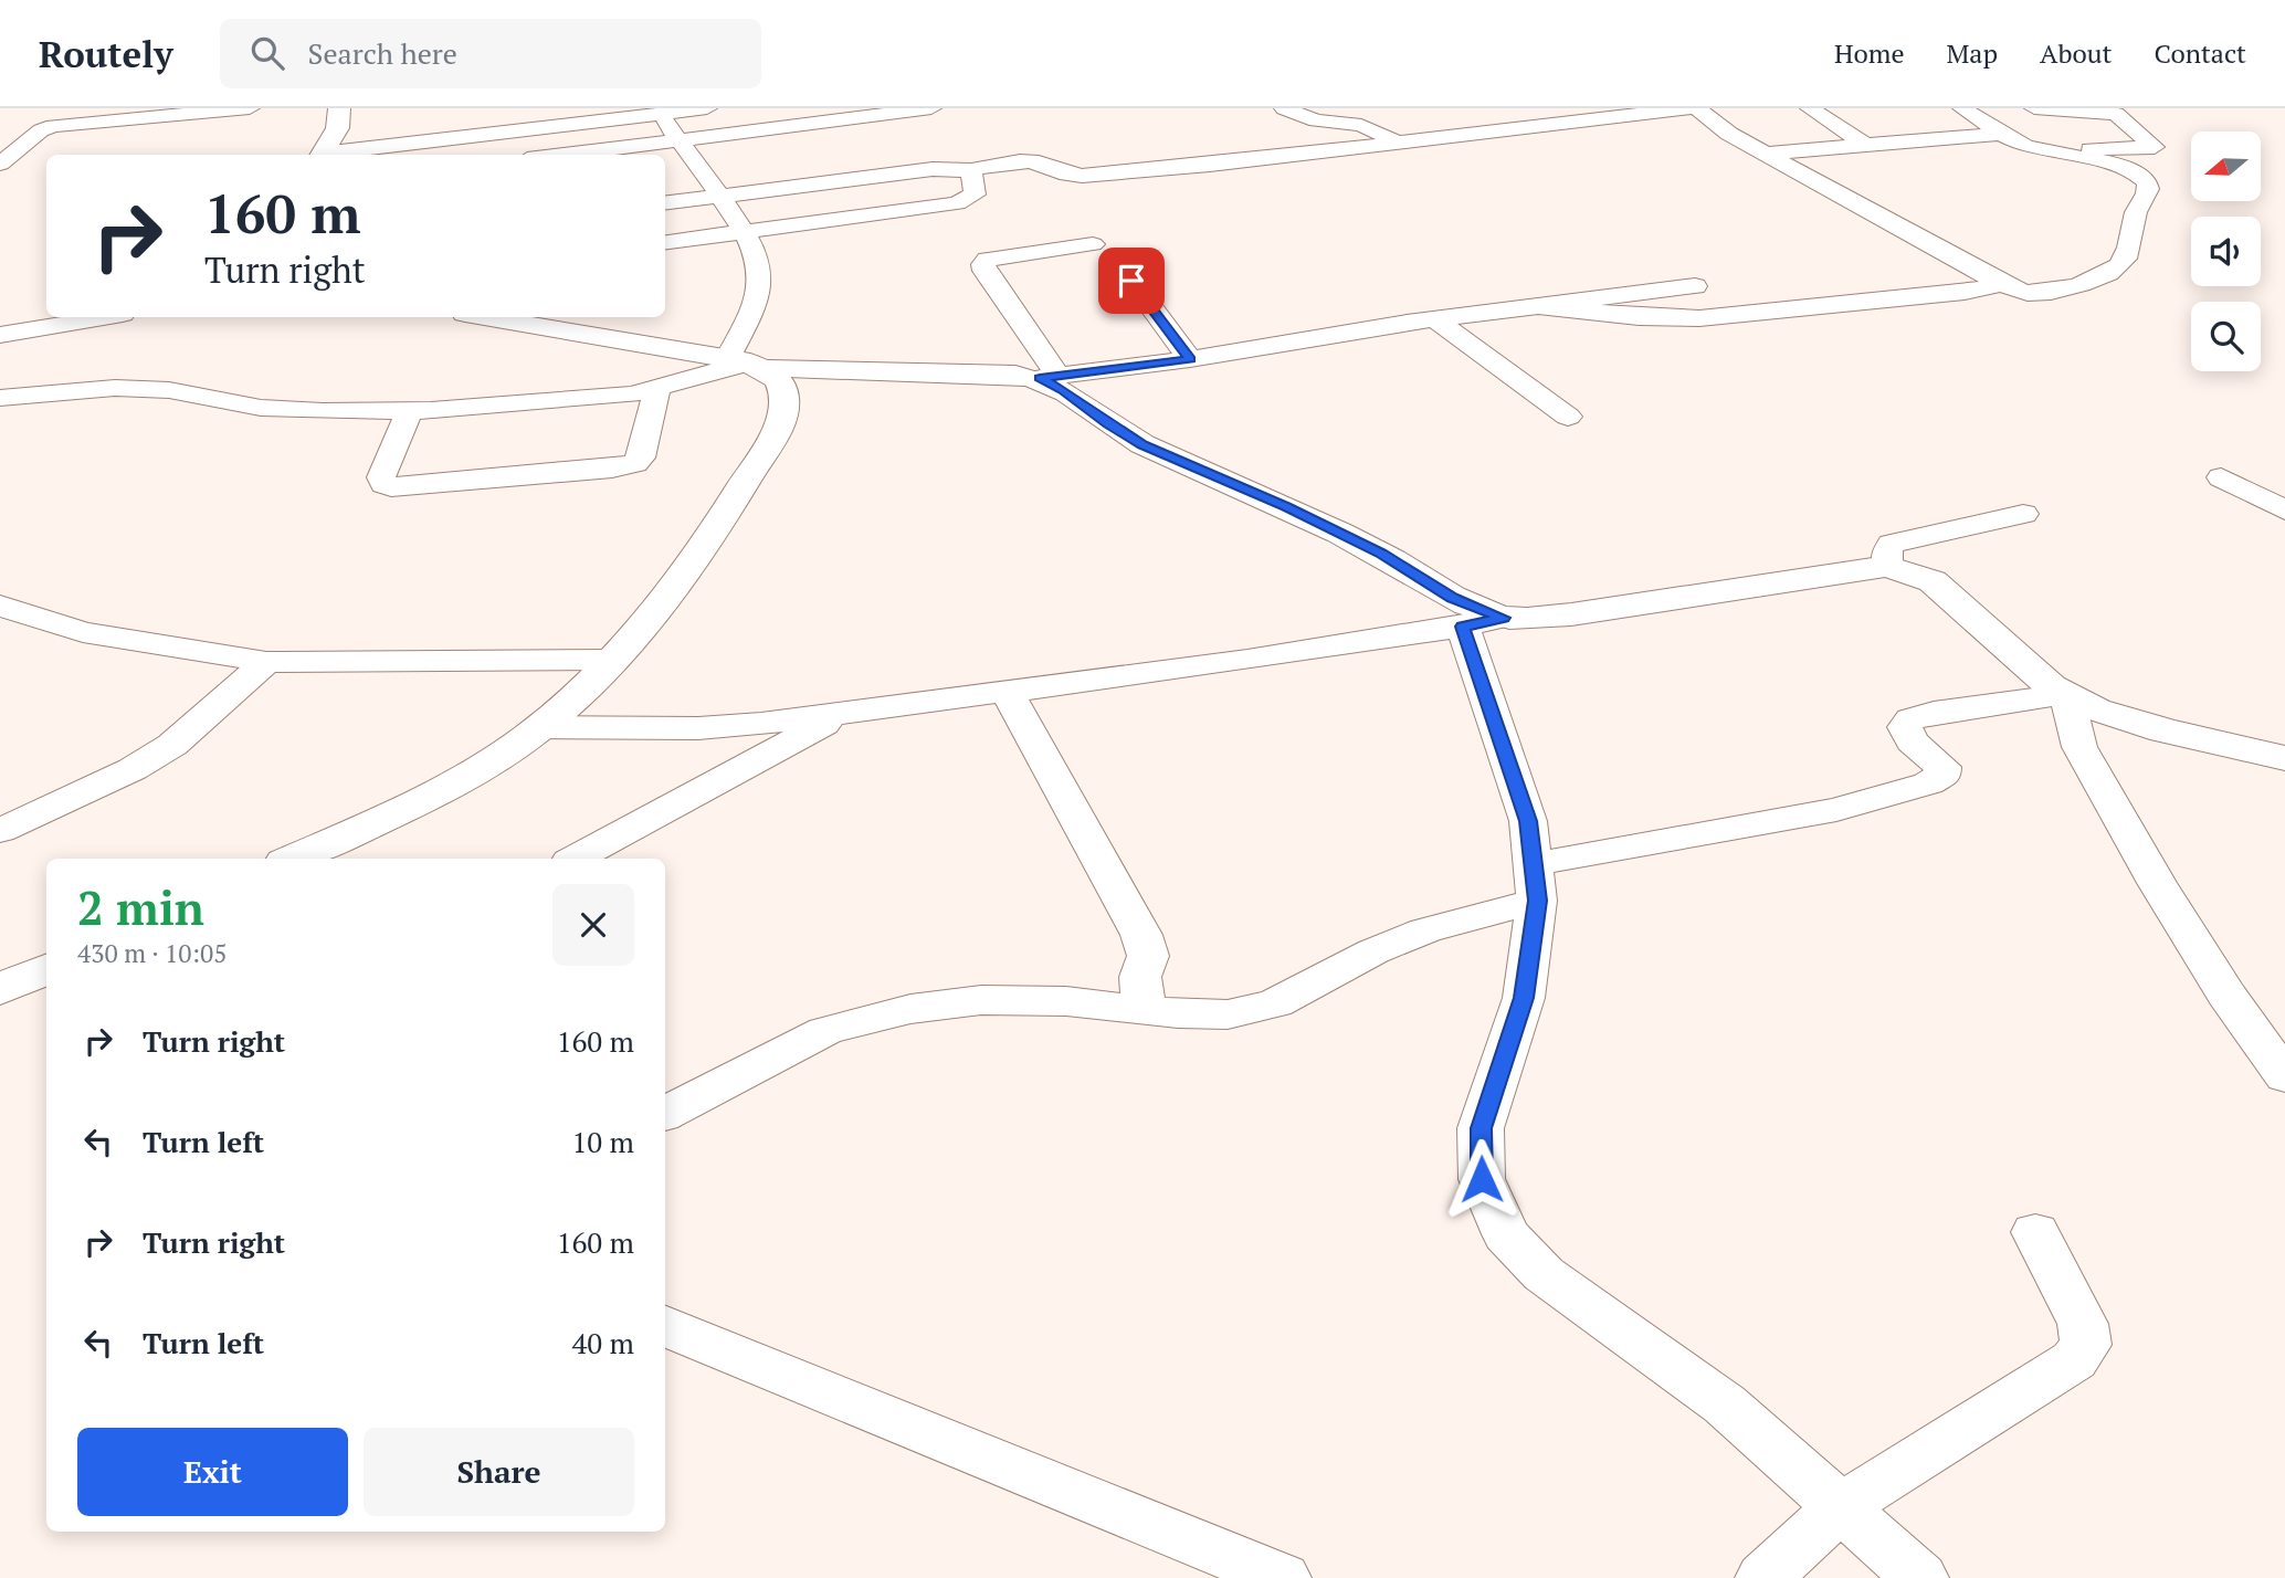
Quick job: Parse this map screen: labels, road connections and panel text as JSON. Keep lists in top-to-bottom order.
{
  "north": "left",
  "page": {
    "header": "Routely",
    "search": "Search here",
    "nav": [
      "Home",
      "Map",
      "About",
      "Contact"
    ],
    "turn": ["160 m", "Turn right"],
    "heading": ["2 min", "430 m · 10:05"],
    "list": [
      {
        "name": "Turn right",
        "value": "160 m"
      },
      {
        "name": "Turn left",
        "value": "10 m"
      },
      {
        "name": "Turn right",
        "value": "160 m"
      },
      {
        "name": "Turn left",
        "value": "40 m"
      }
    ],
    "buttons": ["Exit", "Share"]
  }
}
